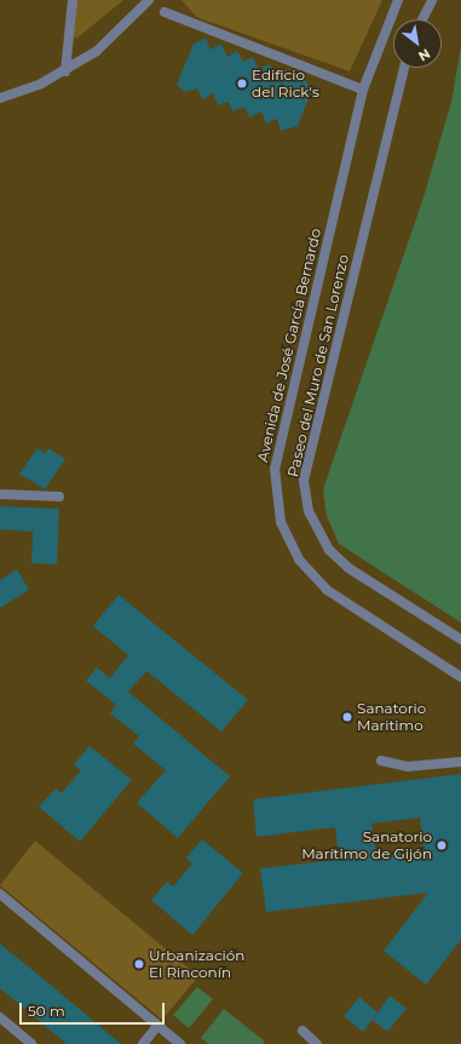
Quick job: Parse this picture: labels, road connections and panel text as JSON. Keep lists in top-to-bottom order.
{
  "streets": {
    "street": ["Avenida de José García Bernardo", "Paseo del Muro de San Lorenzo"]
  },
  "places": [
    "Edificio del Rick's",
    "Sanatorio Maritimo",
    "Sanatorio Marítimo de Gijón",
    "Urbanización El Rinconín"
  ],
  "scale_bar": "50 m",
  "north": "bottom right"
}
